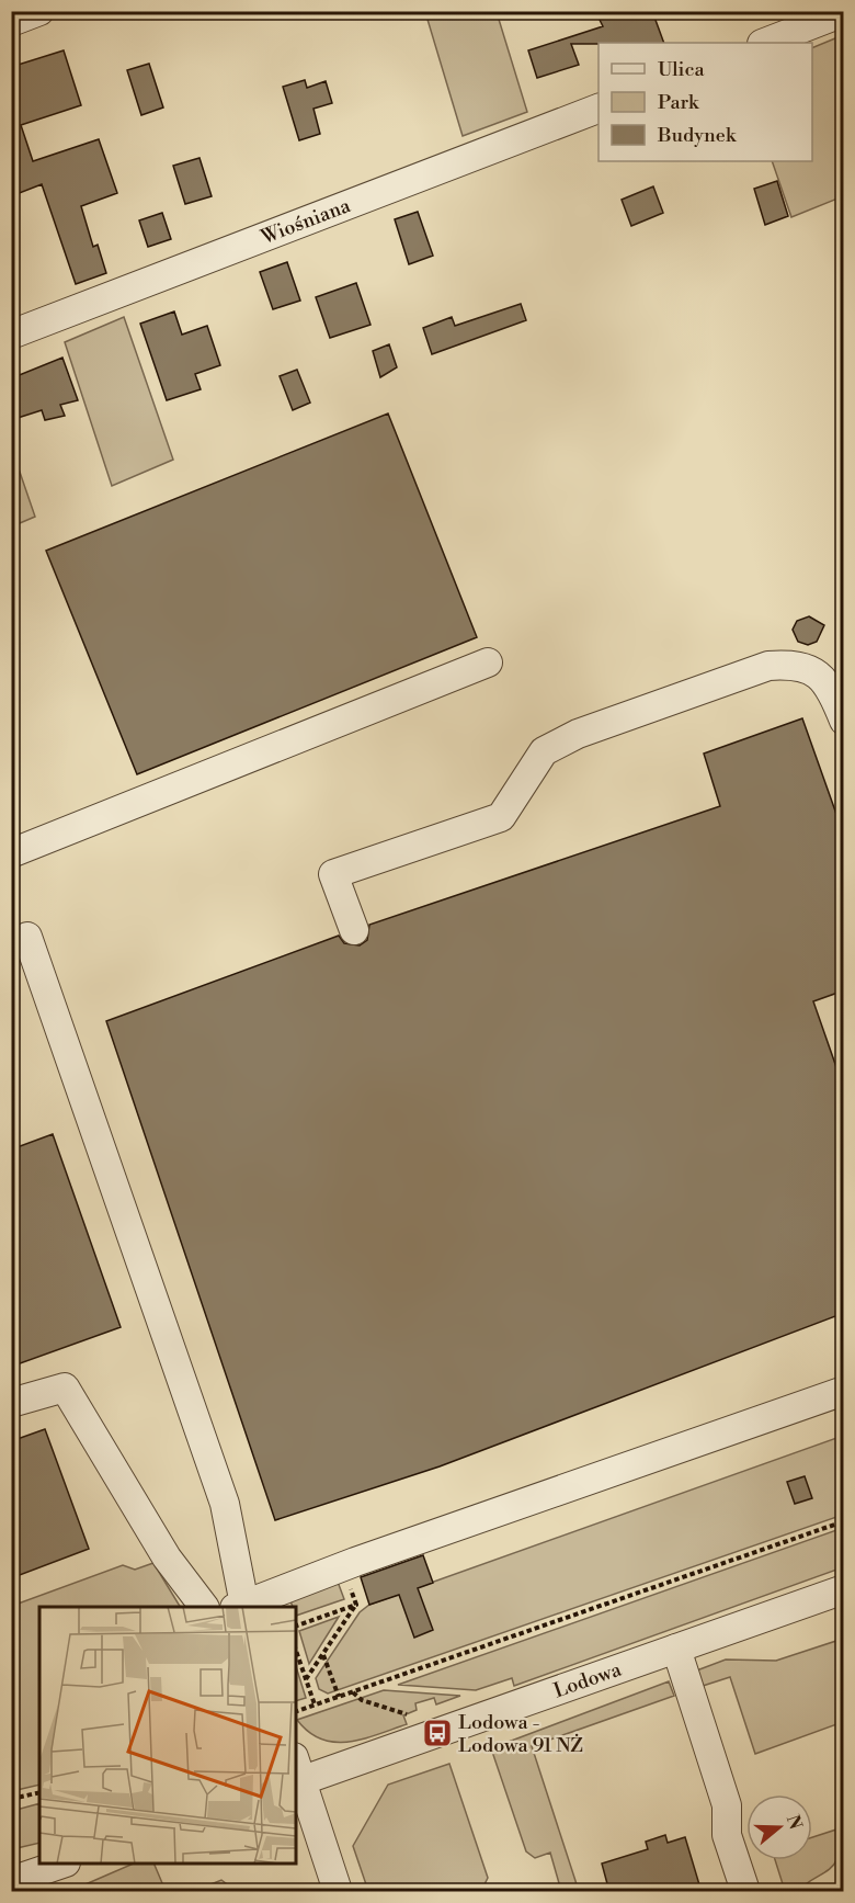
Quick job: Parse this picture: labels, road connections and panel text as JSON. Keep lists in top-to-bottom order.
{
  "streets": {
    "street": ["Wiośniana", "Lodowa"]
  },
  "places": {
    "bus stop": ["Lodowa - Lodowa 91 NŻ"]
  },
  "legend": ["Ulica", "Park", "Budynek"],
  "north": "right"
}
